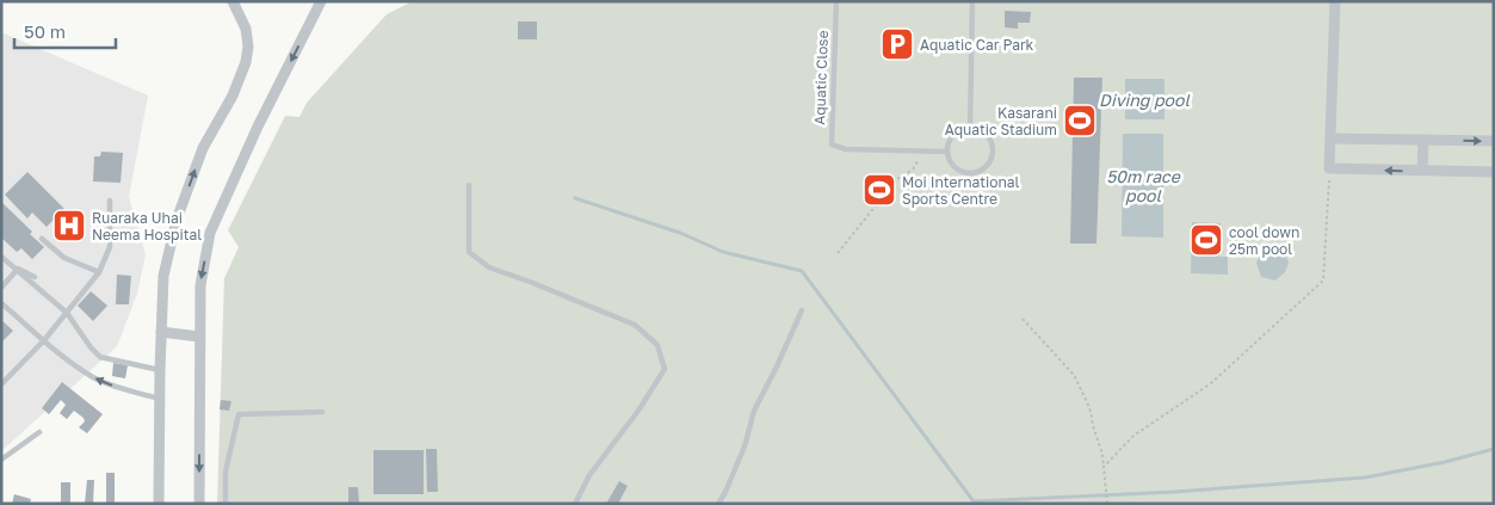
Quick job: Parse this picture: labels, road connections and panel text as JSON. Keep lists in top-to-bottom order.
{
  "streets": {
    "lane": ["Aquatic Close"]
  },
  "water": ["Diving pool", "50m race pool"],
  "places": {
    "parking": ["Aquatic Car Park"],
    "sports": ["Kasarani Aquatic Stadium", "Moi International Sports Centre", "cool down 25m pool"],
    "hospital": ["Ruaraka Uhai Neema Hospital"]
  },
  "scale_bar": "50 m"
}
